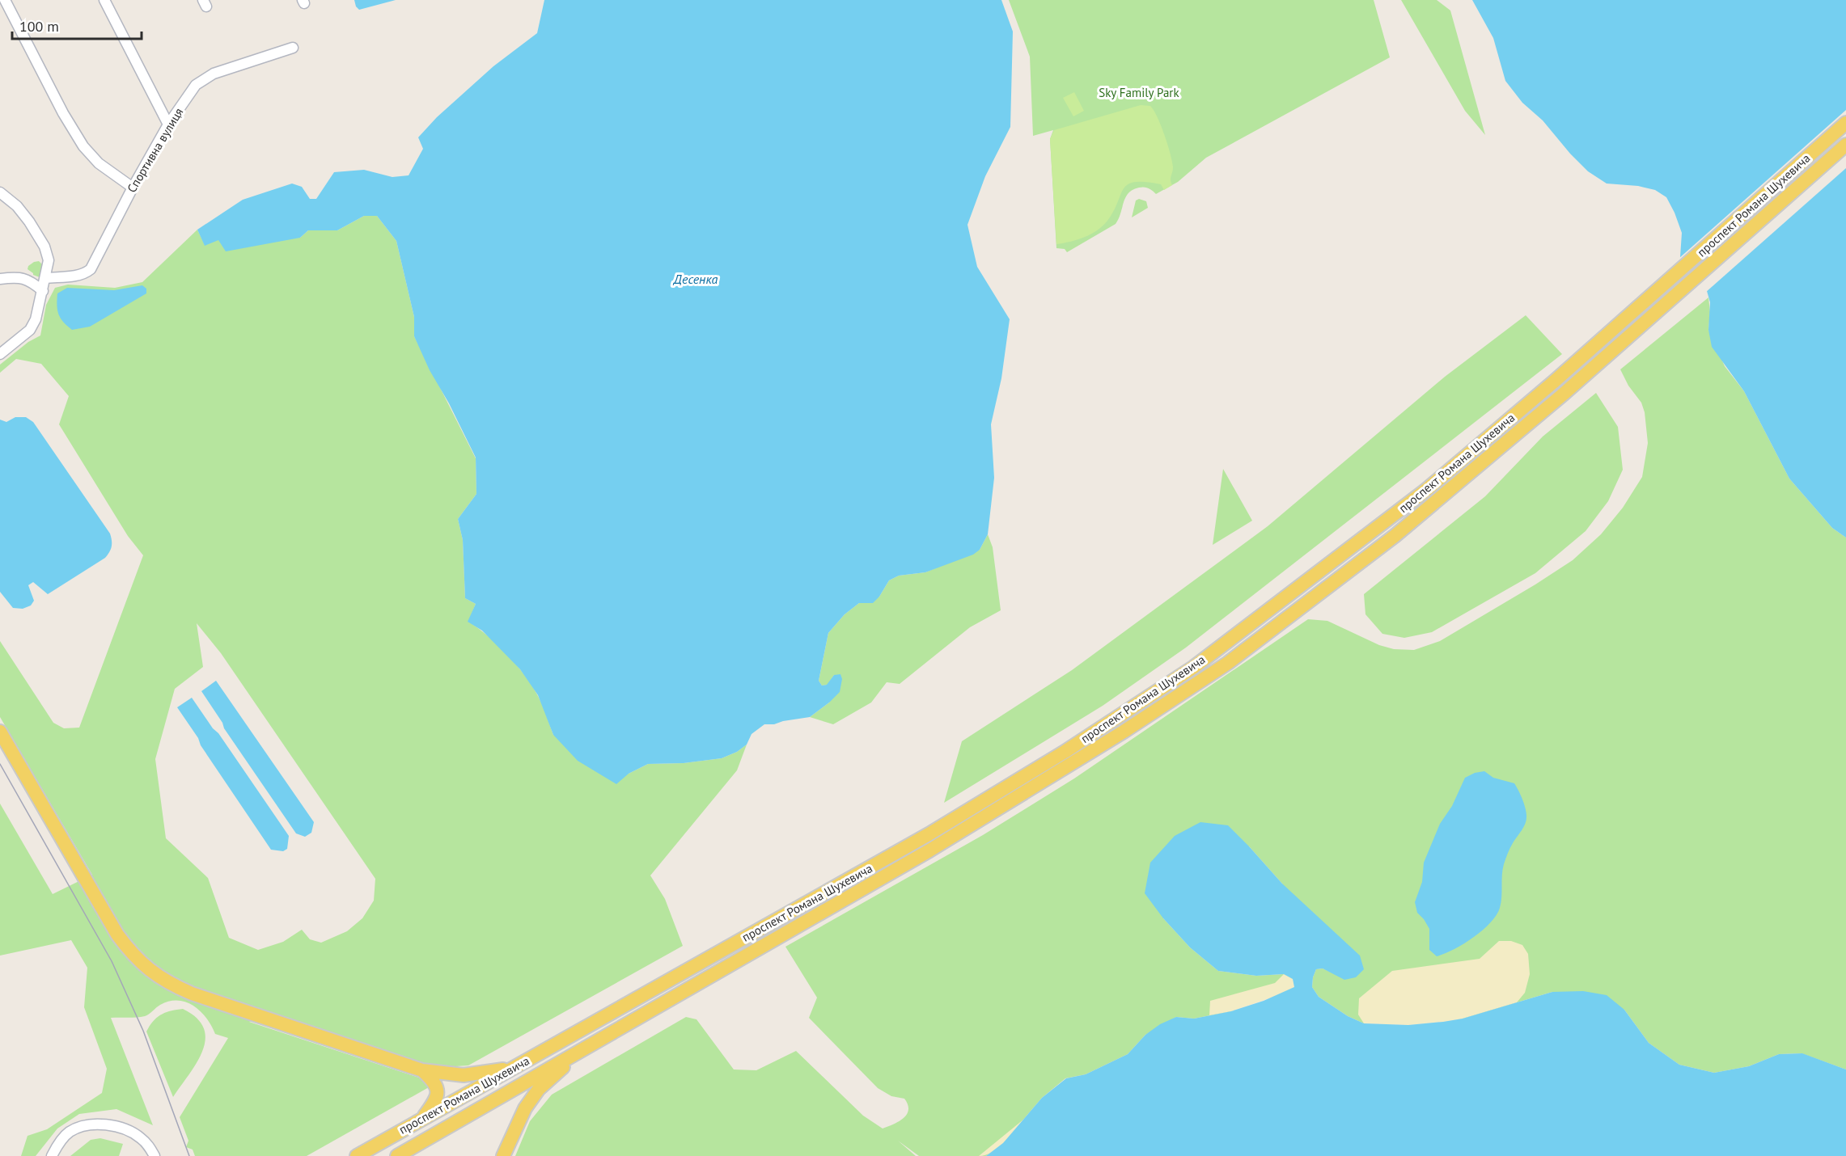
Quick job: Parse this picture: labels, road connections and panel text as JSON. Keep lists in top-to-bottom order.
{
  "streets": {
    "main road": ["проспект Романа Шухевича"],
    "street": ["Спортивна вулиця"]
  },
  "water": ["Десенка"],
  "parks": ["Sky Family Park"],
  "scale_bar": "100 m"
}
